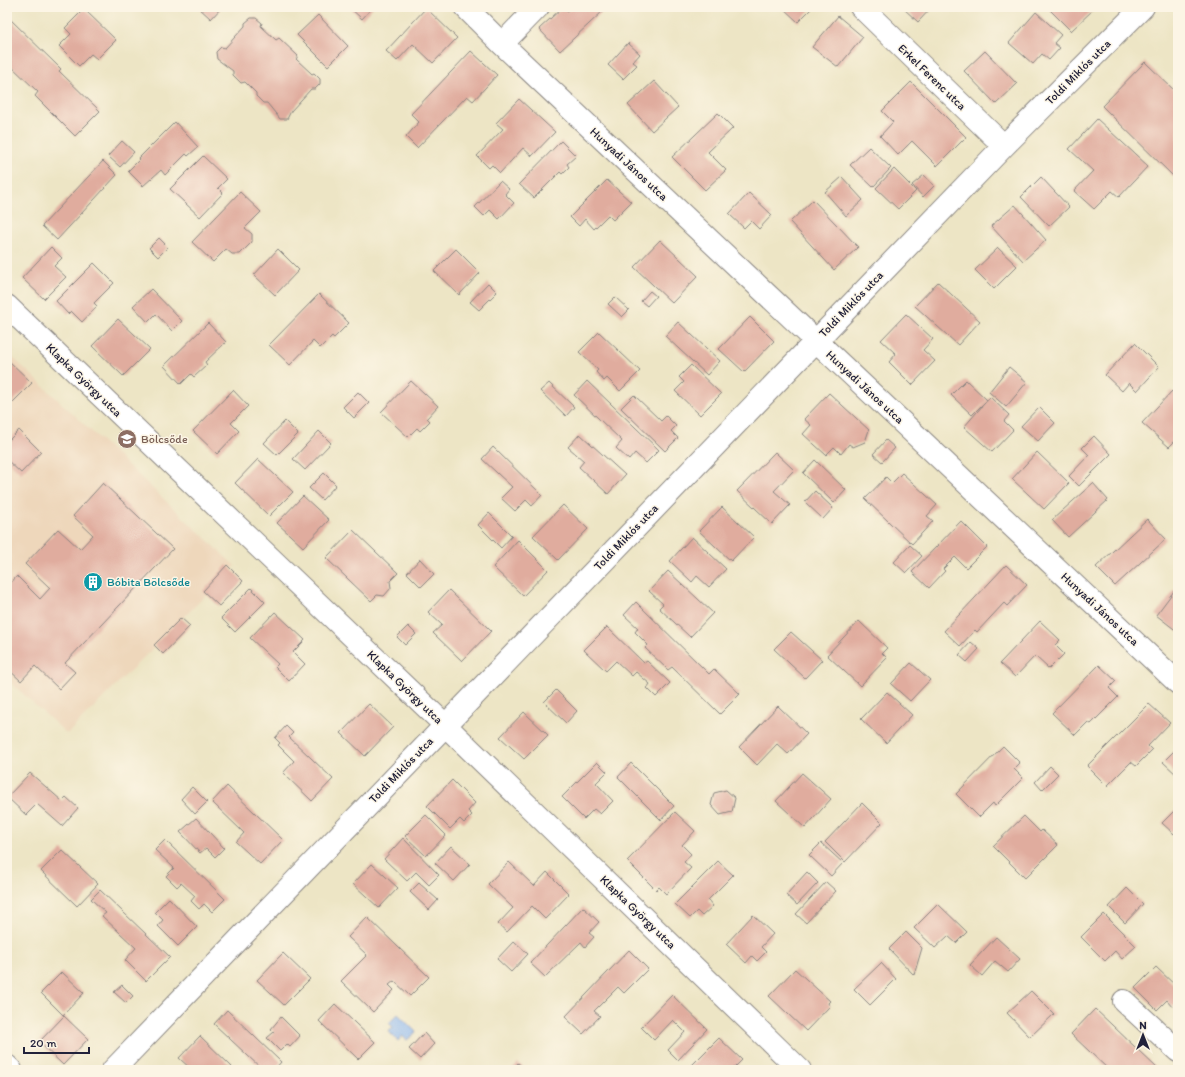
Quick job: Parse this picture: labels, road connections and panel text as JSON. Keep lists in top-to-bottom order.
{
  "streets": {
    "street": [
      "Toldi Miklós utca",
      "Erkel Ferenc utca",
      "Hunyadi János utca",
      "Klapka György utca"
    ]
  },
  "crossings": [
    ["Toldi Miklós utca", "Erkel Ferenc utca"],
    ["Toldi Miklós utca", "Hunyadi János utca"],
    ["Toldi Miklós utca", "Klapka György utca"]
  ],
  "places": {
    "school or university": ["Bölcsőde"],
    "building": ["Bóbita Bölcsőde"]
  },
  "scale_bar": "20 m",
  "north": "top"
}
